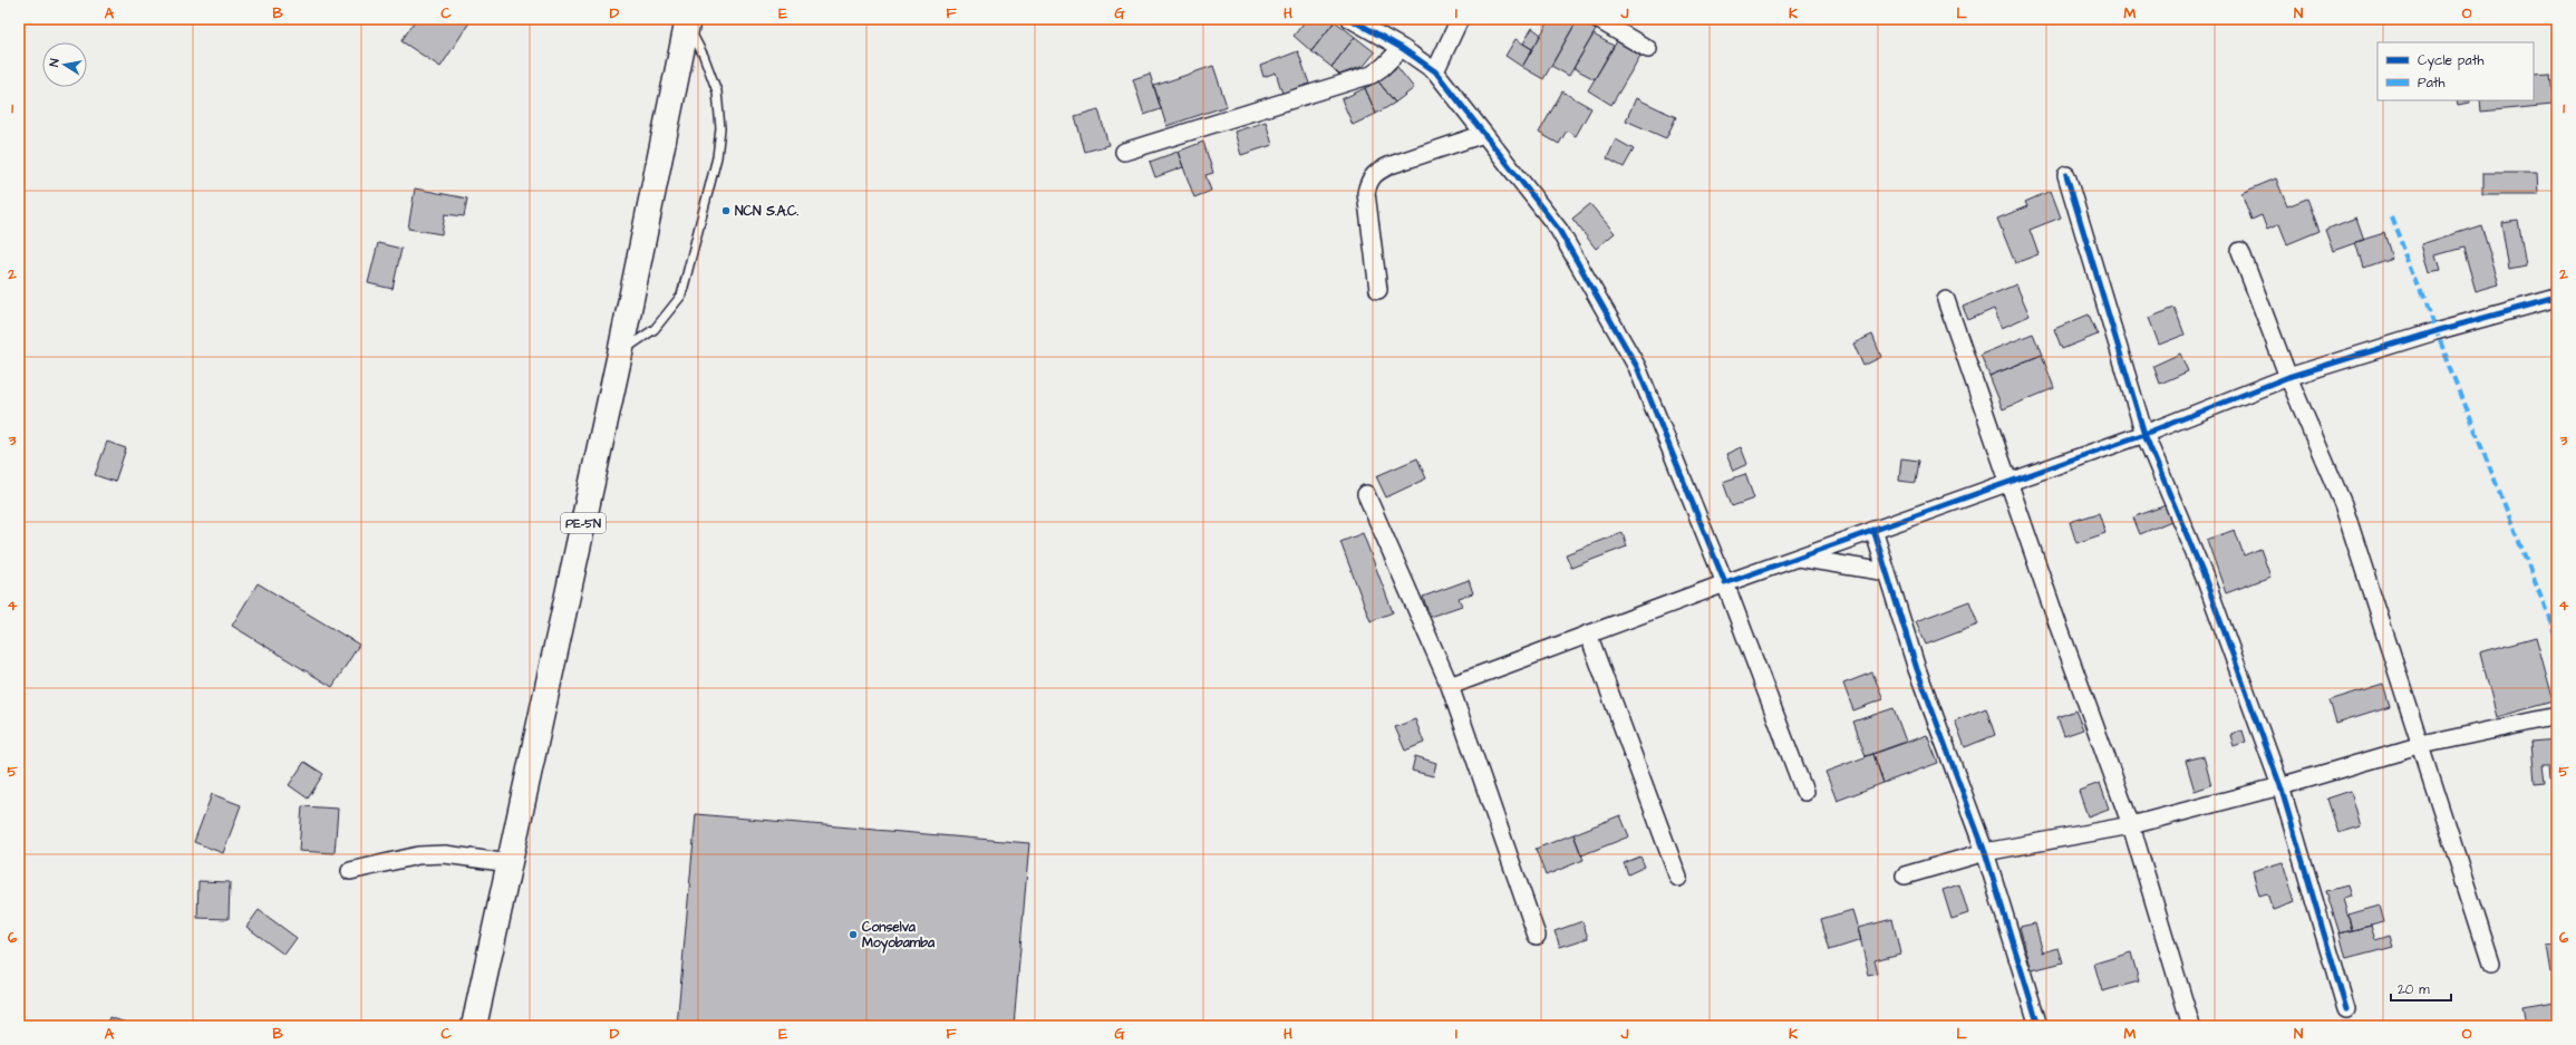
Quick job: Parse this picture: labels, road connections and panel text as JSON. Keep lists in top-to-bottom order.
{
  "streets": {
    "highway": ["PE-5N"]
  },
  "places": ["NCN S.A.C.", "Conselva Moyobamba"],
  "legend": ["Cycle path", "Path"],
  "scale_bar": "20 m",
  "north": "left",
  "grid": {
    "columns": [
      "A",
      "B",
      "C",
      "D",
      "E",
      "F",
      "G",
      "H",
      "I",
      "J",
      "K",
      "L",
      "M",
      "N",
      "O"
    ],
    "rows": [
      "1",
      "2",
      "3",
      "4",
      "5",
      "6"
    ]
  }
}
